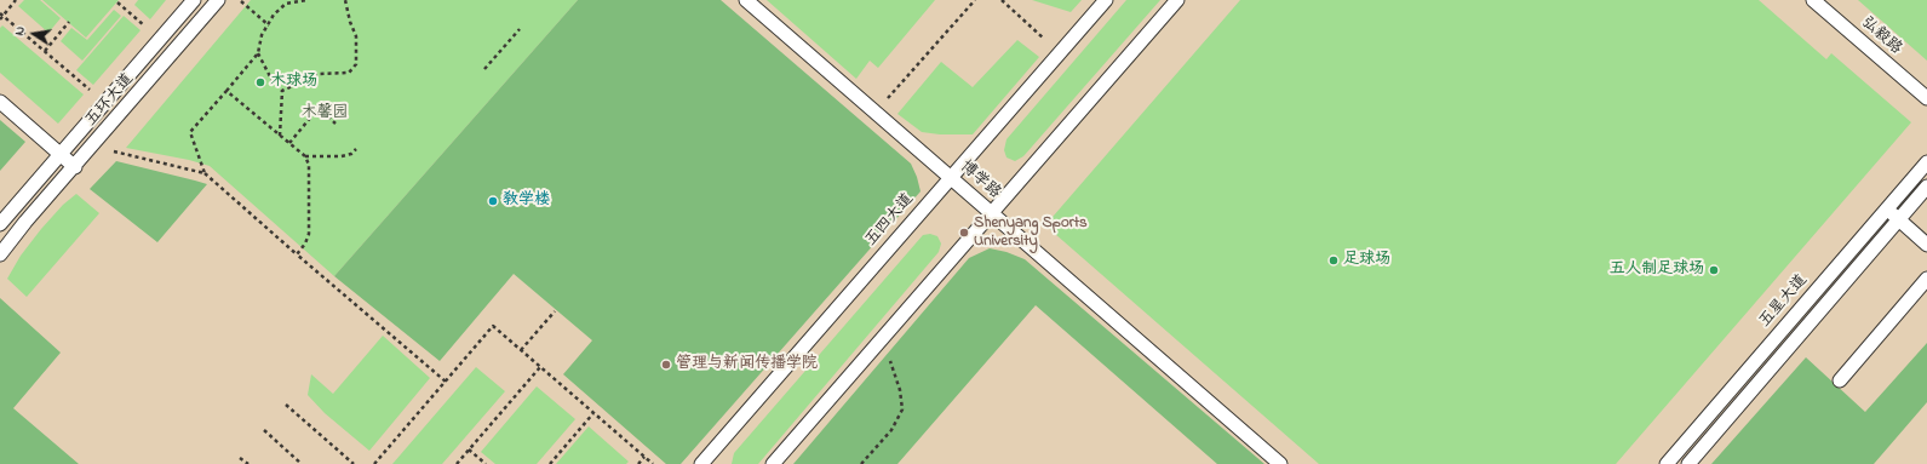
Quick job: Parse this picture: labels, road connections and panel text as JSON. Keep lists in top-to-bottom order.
{
  "streets": {
    "lane": [
      "弘毅路",
      "五环大道",
      "博学路",
      "五四大道",
      "五星大道"
    ]
  },
  "crossings": [
    ["博学路", "五四大道"]
  ],
  "parks": ["木馨园"],
  "places": [
    "木球场",
    "教学楼",
    "Shenyang Sports University",
    "足球场",
    "五人制足球场",
    "管理与新闻传播学院"
  ],
  "north": "left"
}
